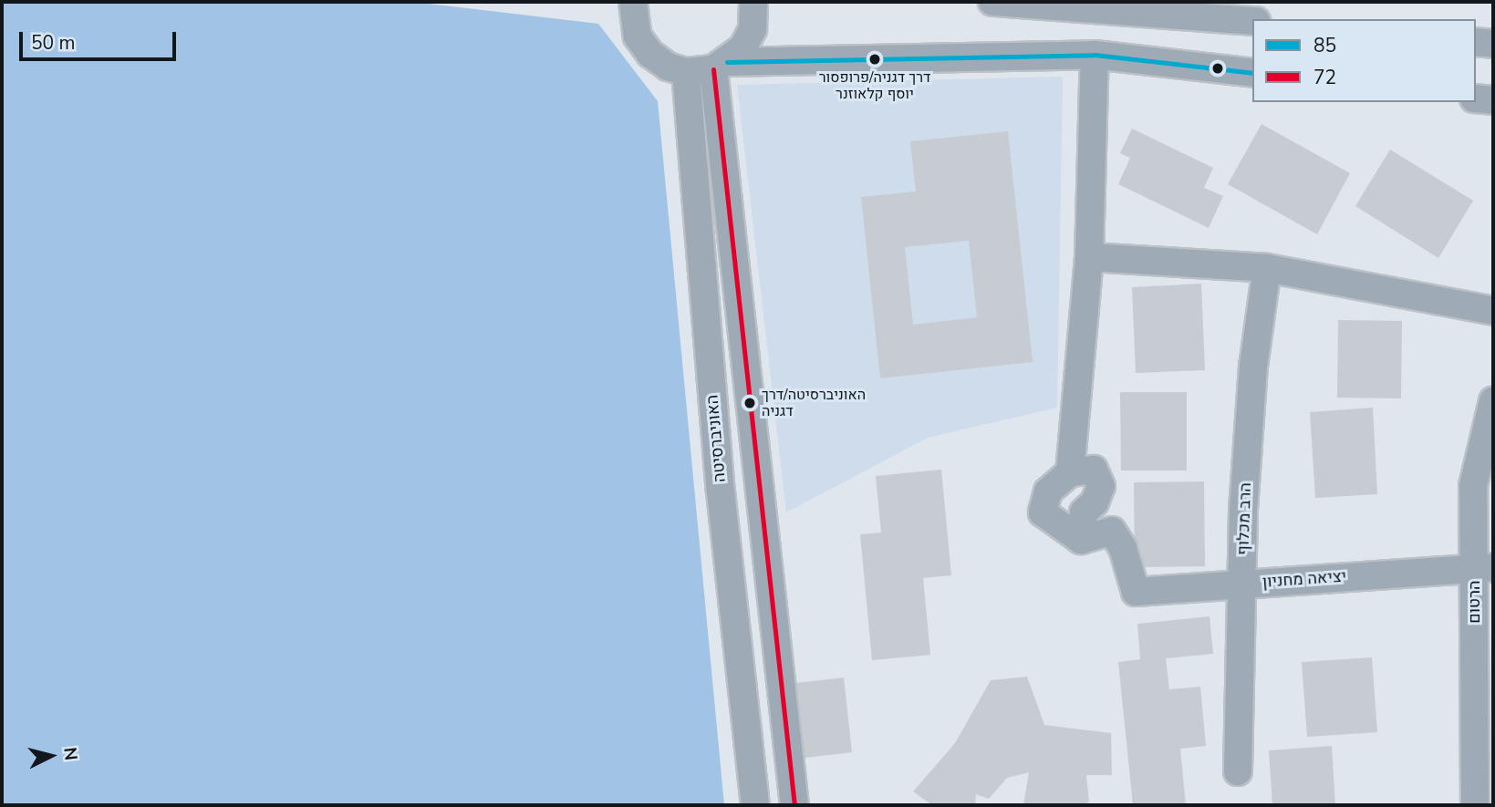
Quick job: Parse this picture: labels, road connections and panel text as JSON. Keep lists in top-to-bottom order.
{
  "streets": {
    "street": [
      "האוניברסיטה",
      "הרב מכלוף",
      "יציאה מחניון",
      "הרטום"
    ]
  },
  "crossings": [
    ["הרב מכלוף", "יציאה מחניון"],
    ["יציאה מחניון", "הרטום"]
  ],
  "places": ["דרך דגניה/פרופסור יוסף קלאוזנר", "האוניברסיטה/דרך דגניה"],
  "lines": ["transit line 85", "transit line 72"],
  "legend": ["85", "72"],
  "scale_bar": "50 m",
  "north": "right"
}
